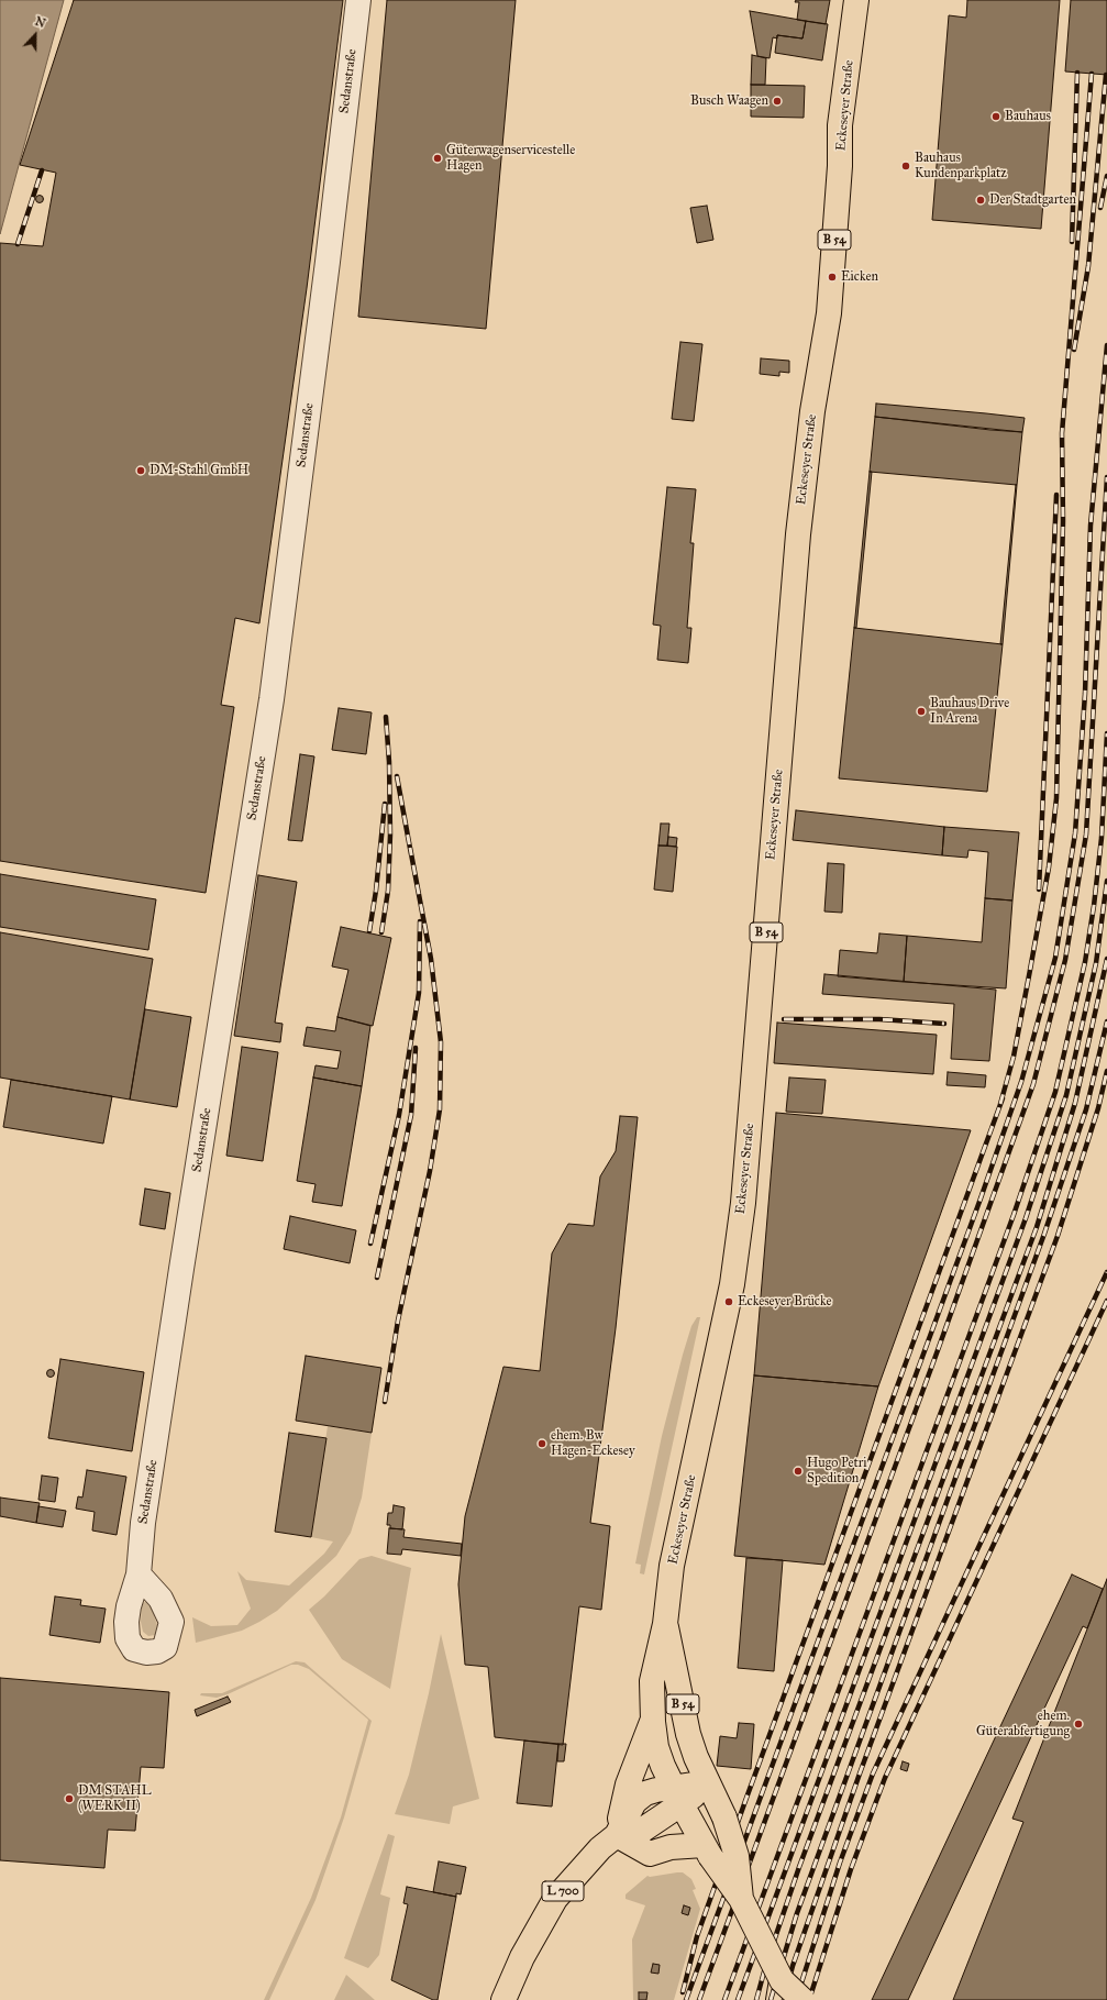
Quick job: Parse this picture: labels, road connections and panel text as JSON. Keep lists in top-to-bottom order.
{
  "streets": {
    "main road": ["Eckeseyer Straße", "B 54", "L 700"],
    "street": ["Sedanstraße"]
  },
  "crossings": [
    ["Eckeseyer Straße", "B 54"],
    ["Eckeseyer Straße", "L 700"]
  ],
  "places": [
    "Busch Waagen",
    "Bauhaus",
    "Güterwagenservicestelle Hagen",
    "Bauhaus Kundenparkplatz",
    "Der Stadtgarten",
    "Eicken",
    "DM-Stahl GmbH",
    "Bauhaus Drive In Arena",
    "Eckeseyer Brücke",
    "ehem. Bw Hagen-Eckesey",
    "Hugo Petri Spedition",
    "ehem. Güterabfertigung",
    "DM STAHL (WERK II)"
  ],
  "north": "top"
}
